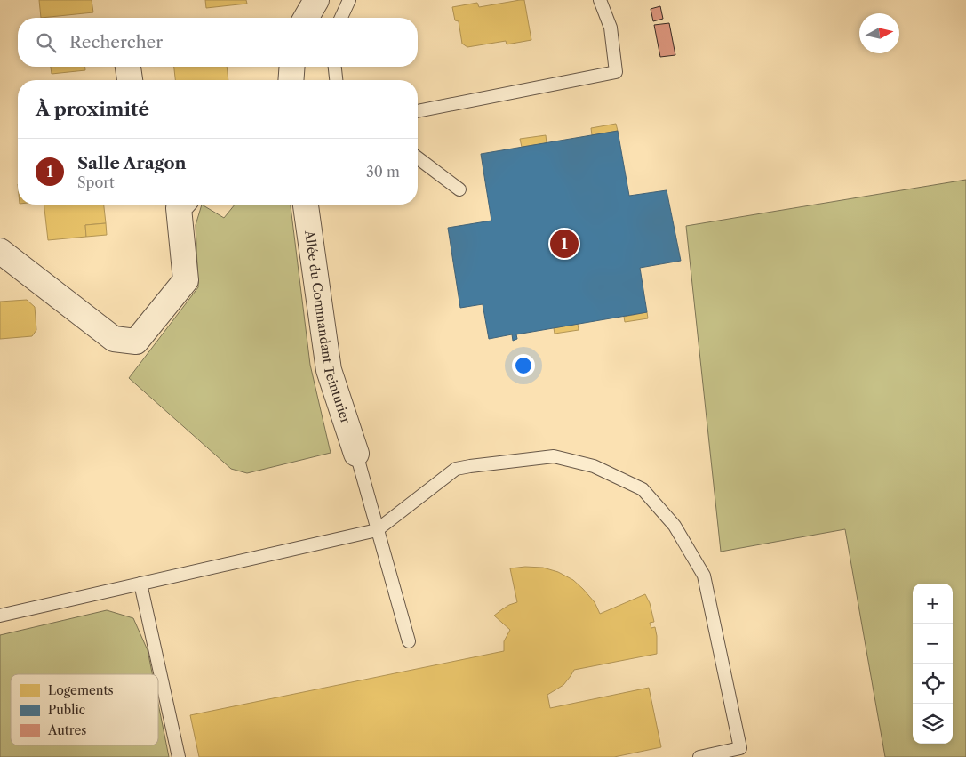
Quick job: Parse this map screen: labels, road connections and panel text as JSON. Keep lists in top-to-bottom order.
{
  "streets": {
    "street": ["Allée du Commandant Teinturier"]
  },
  "legend": ["Logements", "Public", "Autres"],
  "north": "right",
  "page": {
    "search": "Rechercher",
    "heading": "À proximité",
    "list": [
      {
        "mark": "1",
        "name": "Salle Aragon",
        "note": "Sport",
        "value": "30 m"
      }
    ],
    "pins": "1",
    "map_buttons": ["+", "−"]
  }
}
